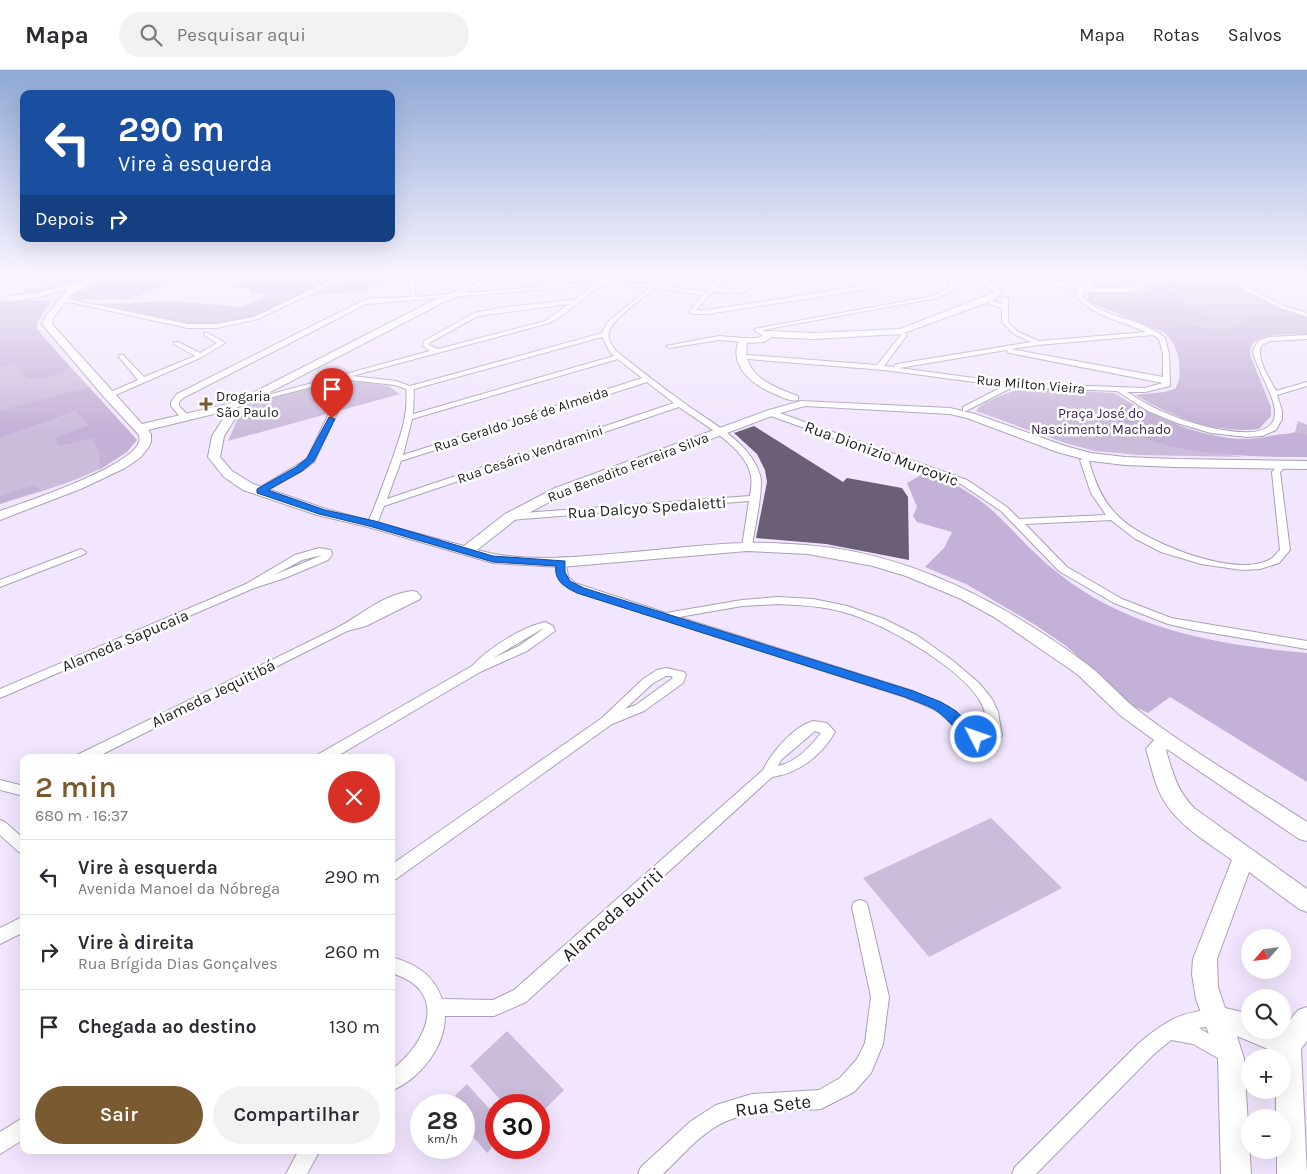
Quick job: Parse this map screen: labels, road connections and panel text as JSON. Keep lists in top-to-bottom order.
{
  "streets": {
    "main road": ["Rua Benedito Ferreira Silva"],
    "street": [
      "Rua Milton Vieira",
      "Rua Geraldo José de Almeida",
      "Rua Dionizio Murcovic",
      "Rua Cesário Vendramini",
      "Rua Dalcyo Spedaletti",
      "Alameda Sapucaia",
      "Alameda Jequitibá",
      "Alameda Buriti",
      "Rua Sete"
    ]
  },
  "crossings": [
    ["Rua Dionizio Murcovic", "Rua Benedito Ferreira Silva"],
    ["Rua Benedito Ferreira Silva", "Rua Dalcyo Spedaletti"]
  ],
  "parks": ["Praça José do Nascimento Machado"],
  "places": {
    "health": ["Drogaria São Paulo"]
  },
  "north": "bottom left",
  "page": {
    "header": "Mapa",
    "search": "Pesquisar aqui",
    "nav": ["Mapa", "Rotas", "Salvos"],
    "turn": ["290 m", "Vire à esquerda"],
    "then": "Depois",
    "heading": ["2 min", "680 m · 16:37"],
    "list": [
      {
        "name": "Vire à esquerda",
        "note": "Avenida Manoel da Nóbrega",
        "value": "290 m"
      },
      {
        "name": "Vire à direita",
        "note": "Rua Brígida Dias Gonçalves",
        "value": "260 m"
      },
      {
        "name": "Chegada ao destino",
        "value": "130 m"
      }
    ],
    "map_buttons": ["+", "−"],
    "buttons": ["Sair", "Compartilhar"],
    "speed": "28 km/h",
    "limit": "30"
  }
}
